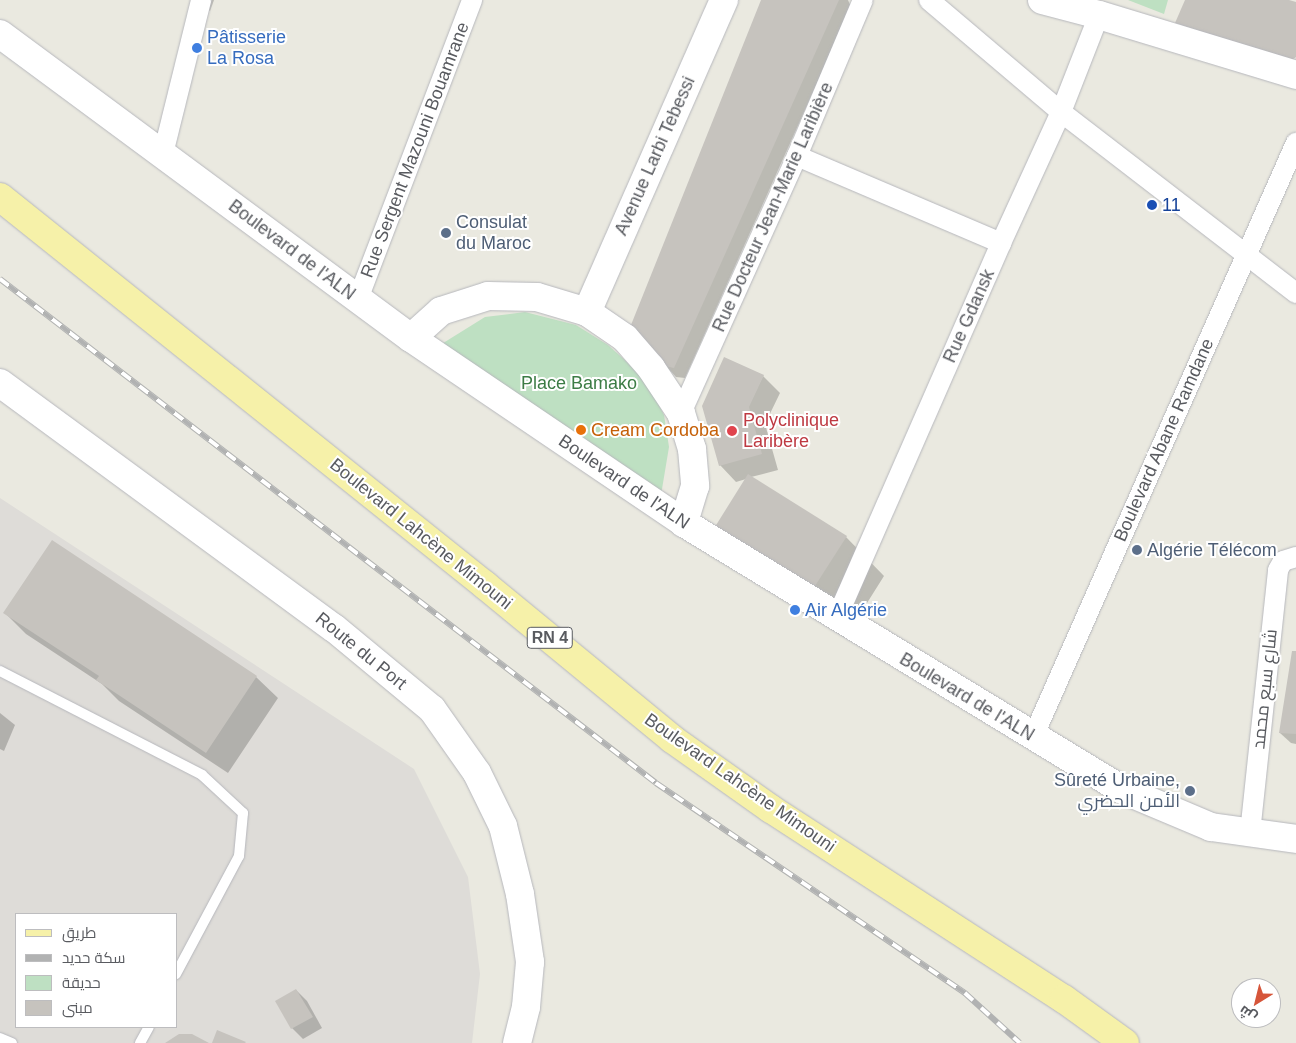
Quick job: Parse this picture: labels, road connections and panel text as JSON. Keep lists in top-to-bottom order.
{
  "streets": {
    "main road": [
      "Avenue Larbi Tebessi",
      "Boulevard de l'ALN",
      "Boulevard Lahcène Mimouni",
      "RN 4",
      "Route du Port"
    ],
    "street": [
      "Rue Sergent Mazouni Bouamrane",
      "Rue Docteur Jean-Marie Laribière",
      "Rue Gdansk",
      "Boulevard Abane Ramdane",
      "شارع سبع محمد"
    ]
  },
  "crossings": [
    ["Rue Sergent Mazouni Bouamrane", "Boulevard de l'ALN"],
    ["Boulevard de l'ALN", "Rue Gdansk"],
    ["Boulevard de l'ALN", "Boulevard Abane Ramdane"],
    ["Boulevard de l'ALN", "شارع سبع محمد"]
  ],
  "parks": ["Place Bamako"],
  "places": [
    "Pâtisserie La Rosa",
    "11",
    "Consulat du Maroc",
    "Cream Cordoba",
    "Polyclinique Laribère",
    "Algérie Télécom",
    "Air Algérie",
    "Sûreté Urbaine, الأمن الحضري"
  ],
  "legend": [
    "طريق",
    "سكة حديد",
    "حديقة",
    "مبنى"
  ],
  "north": "bottom left"
}
